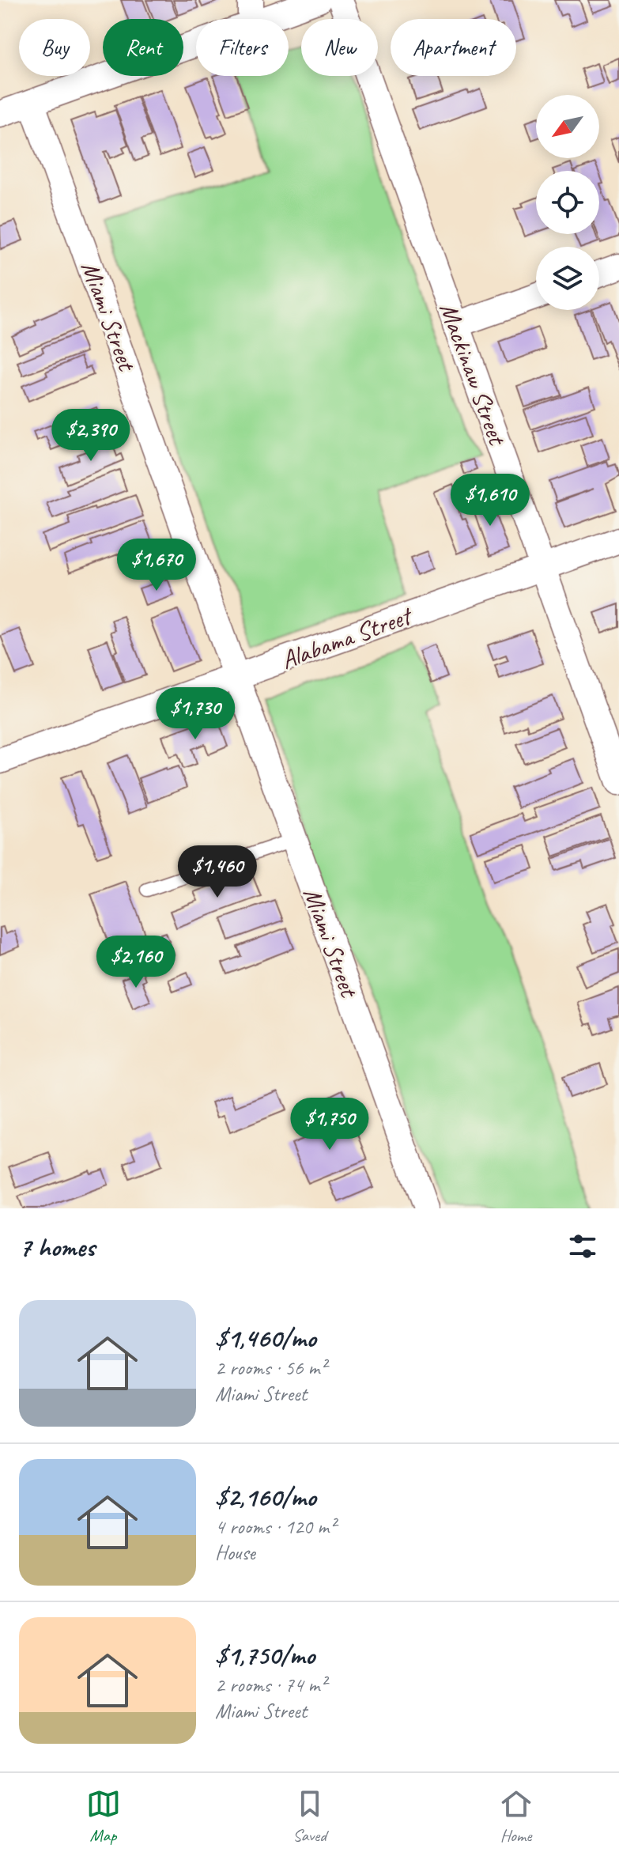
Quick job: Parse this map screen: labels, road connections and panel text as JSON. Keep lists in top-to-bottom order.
{
  "streets": {
    "street": ["Miami Street", "Mackinaw Street", "Alabama Street"]
  },
  "crossings": [
    ["Miami Street", "Alabama Street"],
    ["Mackinaw Street", "Alabama Street"]
  ],
  "north": "bottom left",
  "page": {
    "chip": [
      "Buy",
      "Rent",
      "Filters",
      "New",
      "Apartment"
    ],
    "price": [
      "$2,390",
      "$1,610",
      "$1,670",
      "$1,730",
      "$1,460",
      "$2,160",
      "$1,750"
    ],
    "heading": "7 homes",
    "list": [
      {
        "name": "$1,460/mo",
        "note": "2 rooms · 56 m² · Miami Street"
      },
      {
        "name": "$2,160/mo",
        "note": "4 rooms · 120 m² · House"
      },
      {
        "name": "$1,750/mo",
        "note": "2 rooms · 74 m² · Miami Street"
      }
    ],
    "tabs": ["Map", "Saved", "Home"]
  }
}
